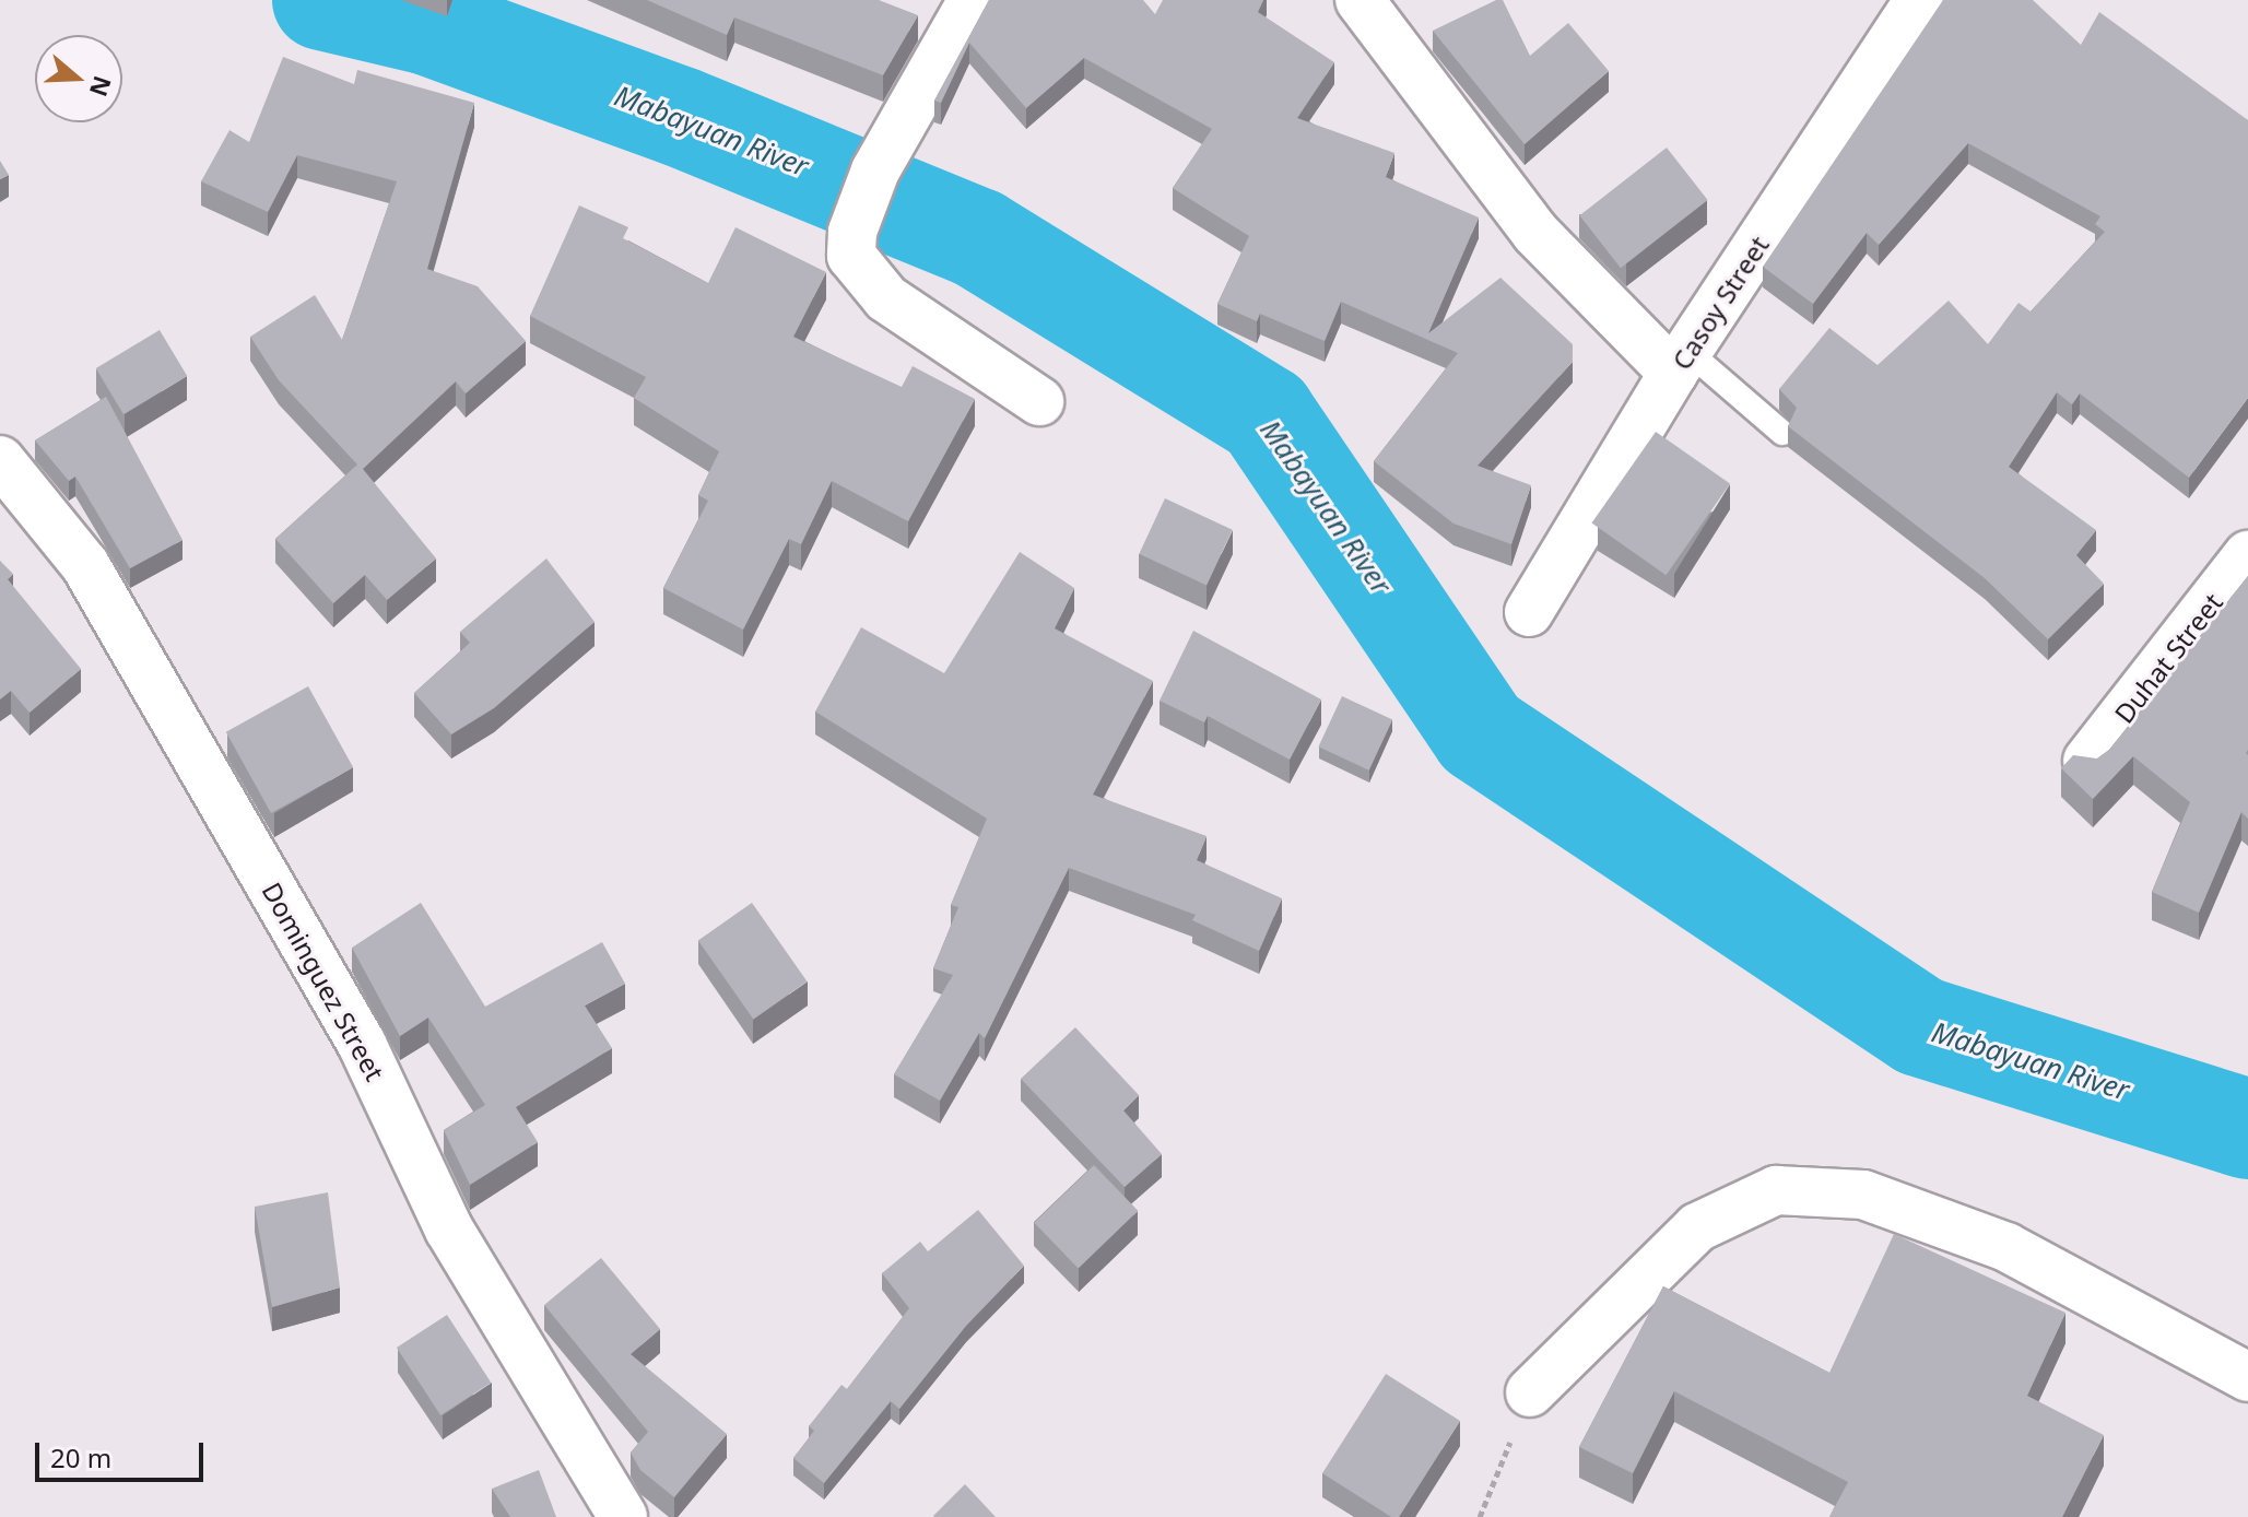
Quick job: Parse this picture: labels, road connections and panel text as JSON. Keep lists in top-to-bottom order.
{
  "streets": {
    "street": ["Casoy Street", "Duhat Street", "Dominguez Street"]
  },
  "water": ["Mabayuan River"],
  "scale_bar": "20 m",
  "north": "right"
}
